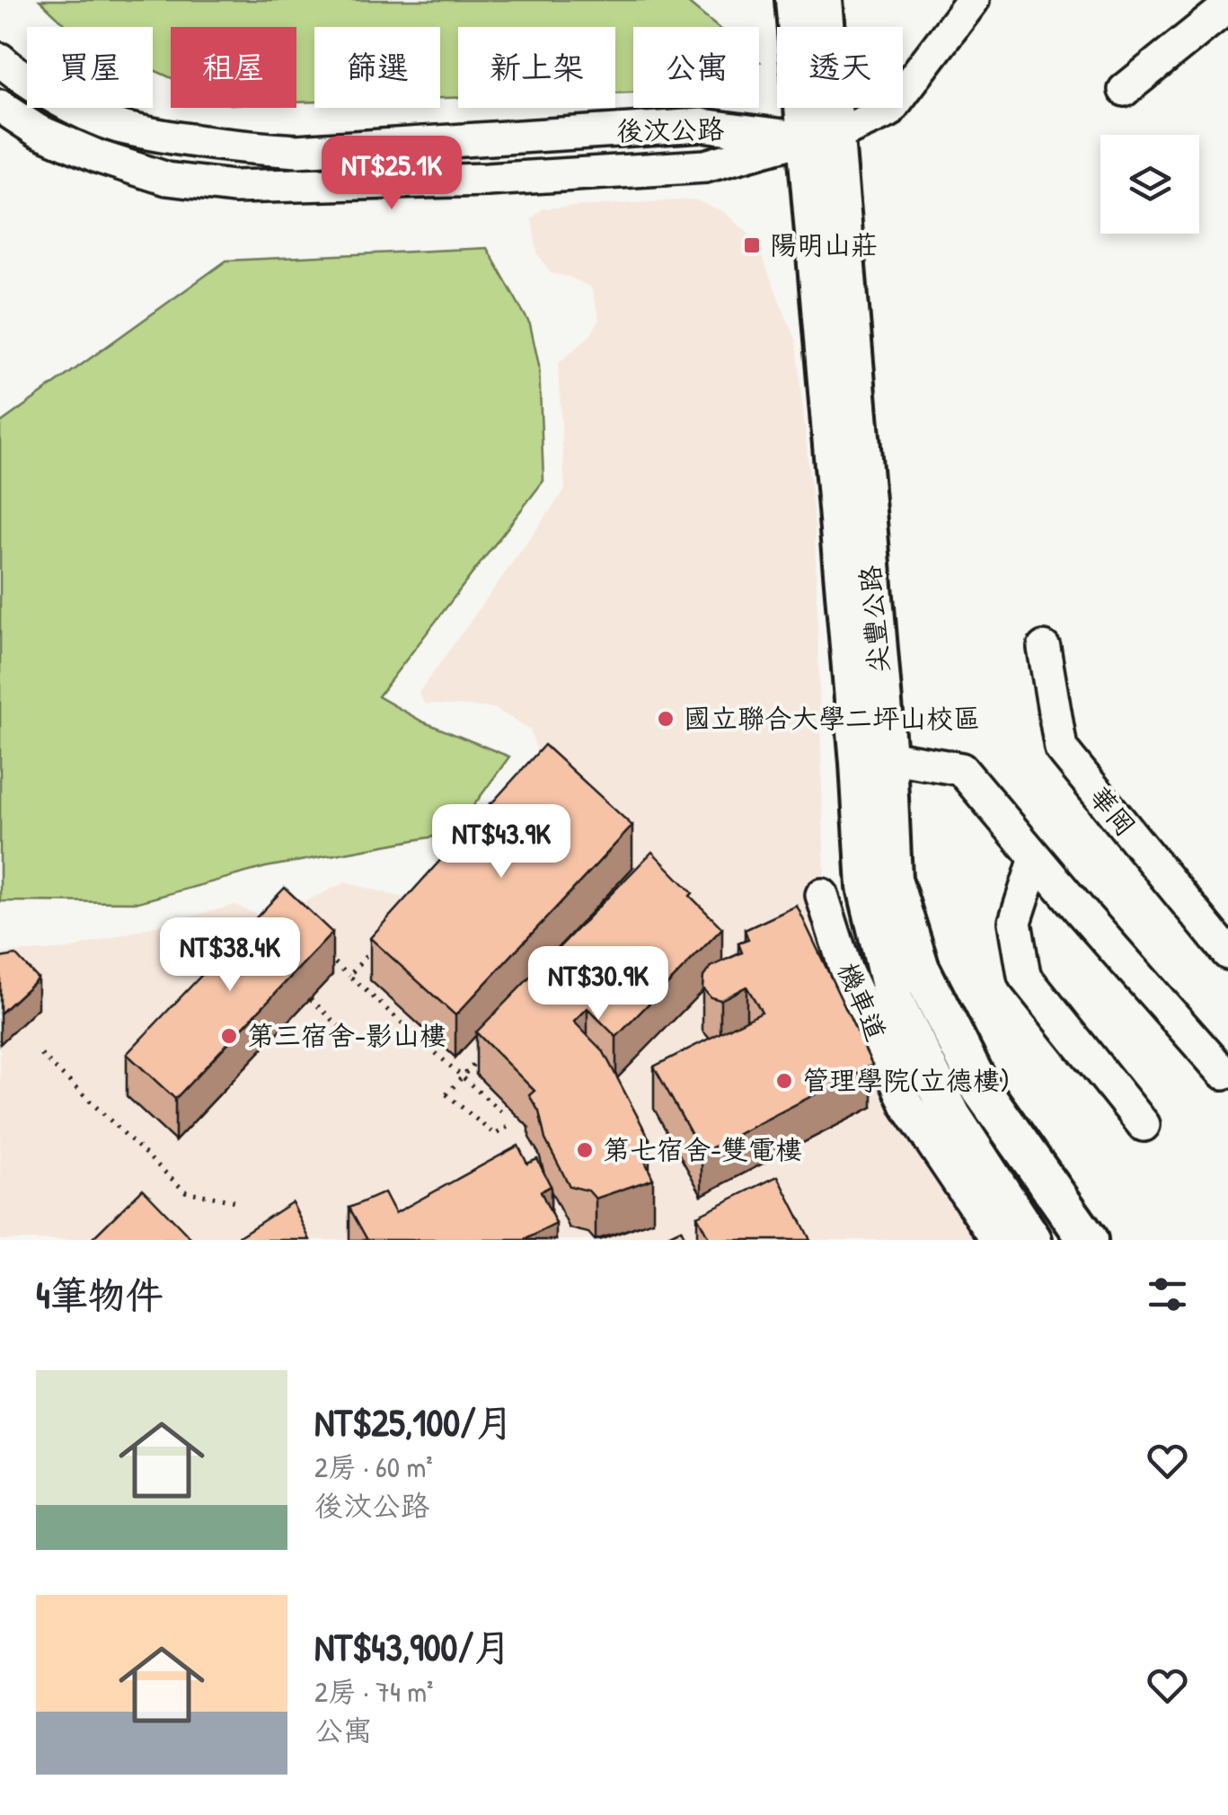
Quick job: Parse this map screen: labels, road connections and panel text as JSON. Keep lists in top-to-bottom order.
{
  "streets": {
    "main road": ["尖豐公路"],
    "street": ["後汶公路", "華岡", "機車道"]
  },
  "crossings": [
    ["後汶公路", "尖豐公路"]
  ],
  "places": {
    "transit": ["陽明山莊"],
    "other": [
      "國立聯合大學二坪山校區",
      "第三宿舍-影山樓",
      "管理學院(立德樓)",
      "第七宿舍-雙電樓"
    ]
  },
  "page": {
    "chip": [
      "買屋",
      "租屋",
      "篩選",
      "新上架",
      "公寓",
      "透天"
    ],
    "price": [
      "NT$25.1K",
      "NT$43.9K",
      "NT$38.4K",
      "NT$30.9K"
    ],
    "heading": "4筆物件",
    "list": [
      {
        "name": "NT$25,100/月",
        "note": "2房 · 60 m² · 後汶公路"
      },
      {
        "name": "NT$43,900/月",
        "note": "2房 · 74 m² · 公寓"
      }
    ]
  }
}
